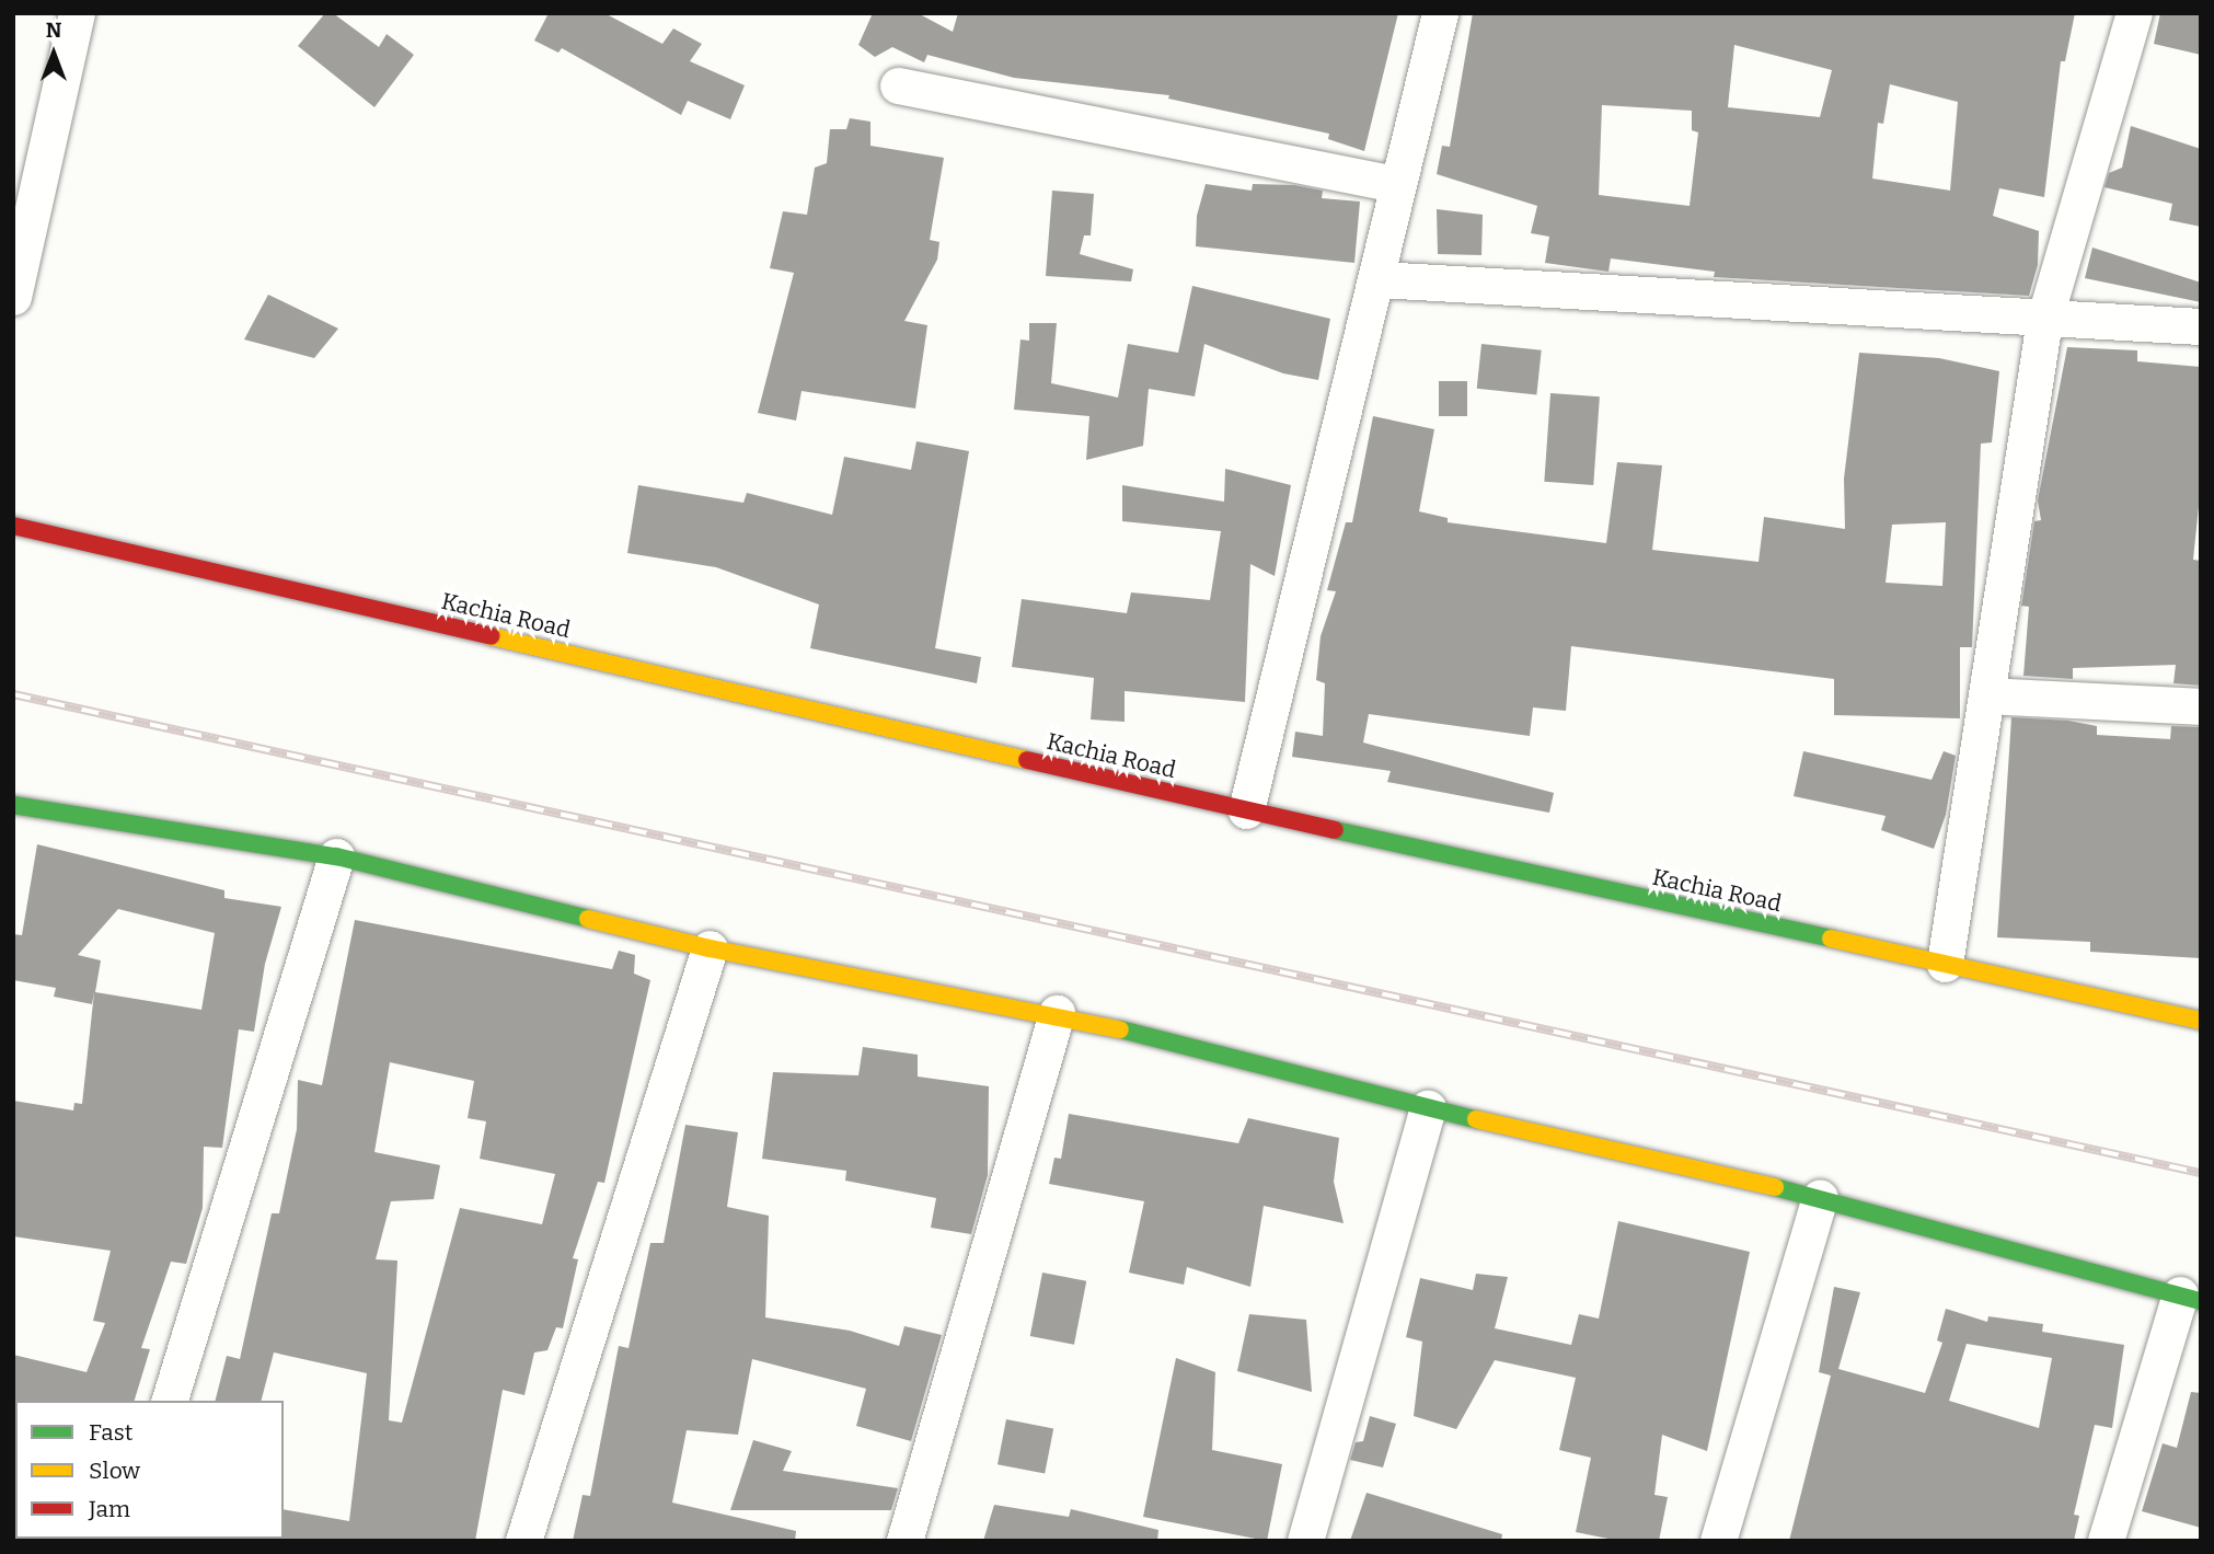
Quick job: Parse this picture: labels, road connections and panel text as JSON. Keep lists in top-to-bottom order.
{
  "streets": {
    "main road": ["Kachia Road"]
  },
  "legend": ["Fast", "Slow", "Jam"],
  "north": "top"
}
